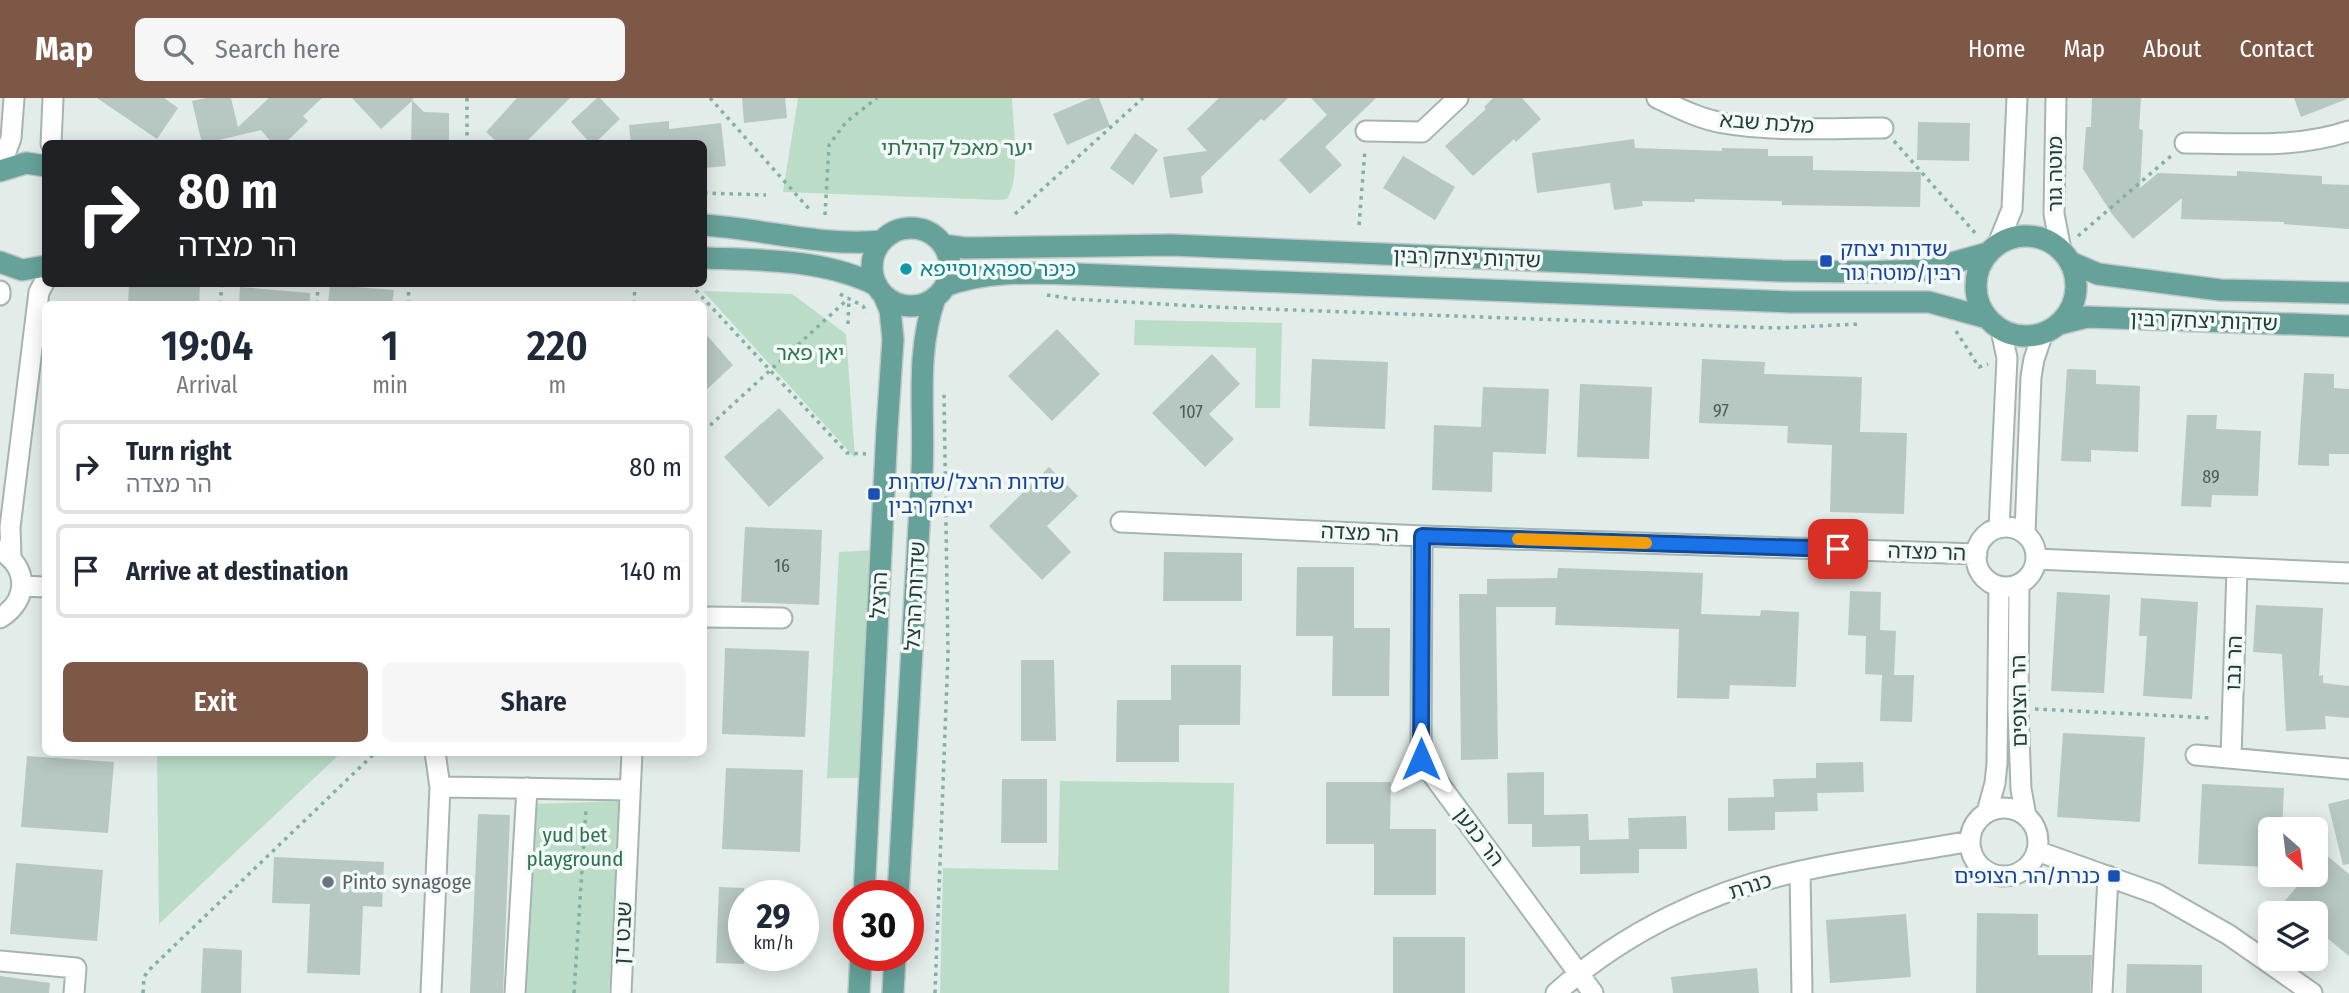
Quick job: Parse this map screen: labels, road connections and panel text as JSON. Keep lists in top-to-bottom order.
{
  "streets": {
    "main road": ["שדרות יצחק רבין", "הרצל", "שדרות הרצל"],
    "street": [
      "מלכת שבא",
      "מוטה גור",
      "הר מצדה",
      "הר נבו",
      "הר הצופים",
      "הר כנען",
      "כנרת",
      "שבט דן"
    ]
  },
  "crossings": [
    ["מוטה גור", "שדרות יצחק רבין"],
    ["שדרות יצחק רבין", "הרצל"],
    ["שדרות יצחק רבין", "שדרות הרצל"],
    ["הר מצדה", "הר הצופים"],
    ["הר מצדה", "הר כנען"],
    ["הרצל", "שדרות הרצל"],
    ["הר הצופים", "כנרת"],
    ["הר כנען", "כנרת"]
  ],
  "parks": ["יער מאכל קהילתי", "יאן פאר", "yud bet playground"],
  "places": {
    "transit": ["שדרות יצחק רבין/מוטה גור", "שדרות הרצל/שדרות יצחק רבין", "כנרת/הר הצופים"],
    "other": ["כיכר ספרא וסייפא", "Pinto synagoge"]
  },
  "house_numbers": [
    "97",
    "107",
    "89",
    "16"
  ],
  "north": "bottom right",
  "page": {
    "header": "Map",
    "search": "Search here",
    "nav": [
      "Home",
      "Map",
      "About",
      "Contact"
    ],
    "turn": ["80 m", "הר מצדה"],
    "eta": [
      "19:04",
      "Arrival",
      "1",
      "min",
      "220",
      "m"
    ],
    "list": [
      {
        "name": "Turn right",
        "note": "הר מצדה",
        "value": "80 m"
      },
      {
        "name": "Arrive at destination",
        "value": "140 m"
      }
    ],
    "buttons": ["Exit", "Share"],
    "speed": "29 km/h",
    "limit": "30"
  }
}
